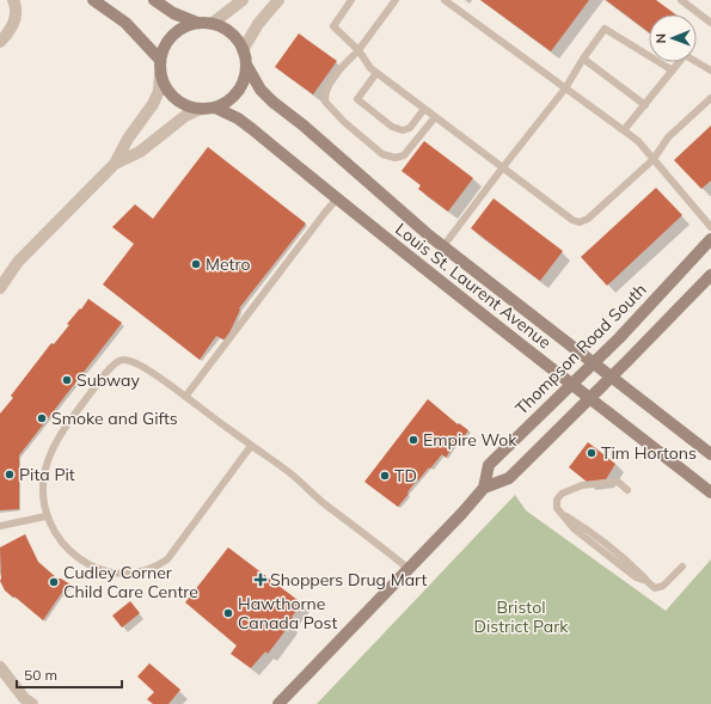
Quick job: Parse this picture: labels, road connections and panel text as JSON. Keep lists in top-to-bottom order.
{
  "streets": {
    "main road": ["Louis St. Laurent Avenue", "Thompson Road South"]
  },
  "crossings": [
    ["Louis St. Laurent Avenue", "Thompson Road South"]
  ],
  "parks": ["Bristol District Park"],
  "places": {
    "other": [
      "Metro",
      "Subway",
      "Smoke and Gifts",
      "Empire Wok",
      "Tim Hortons",
      "Pita Pit",
      "TD",
      "Cudley Corner Child Care Centre",
      "Hawthorne Canada Post"
    ],
    "health": ["Shoppers Drug Mart"]
  },
  "scale_bar": "50 m",
  "north": "left"
}
